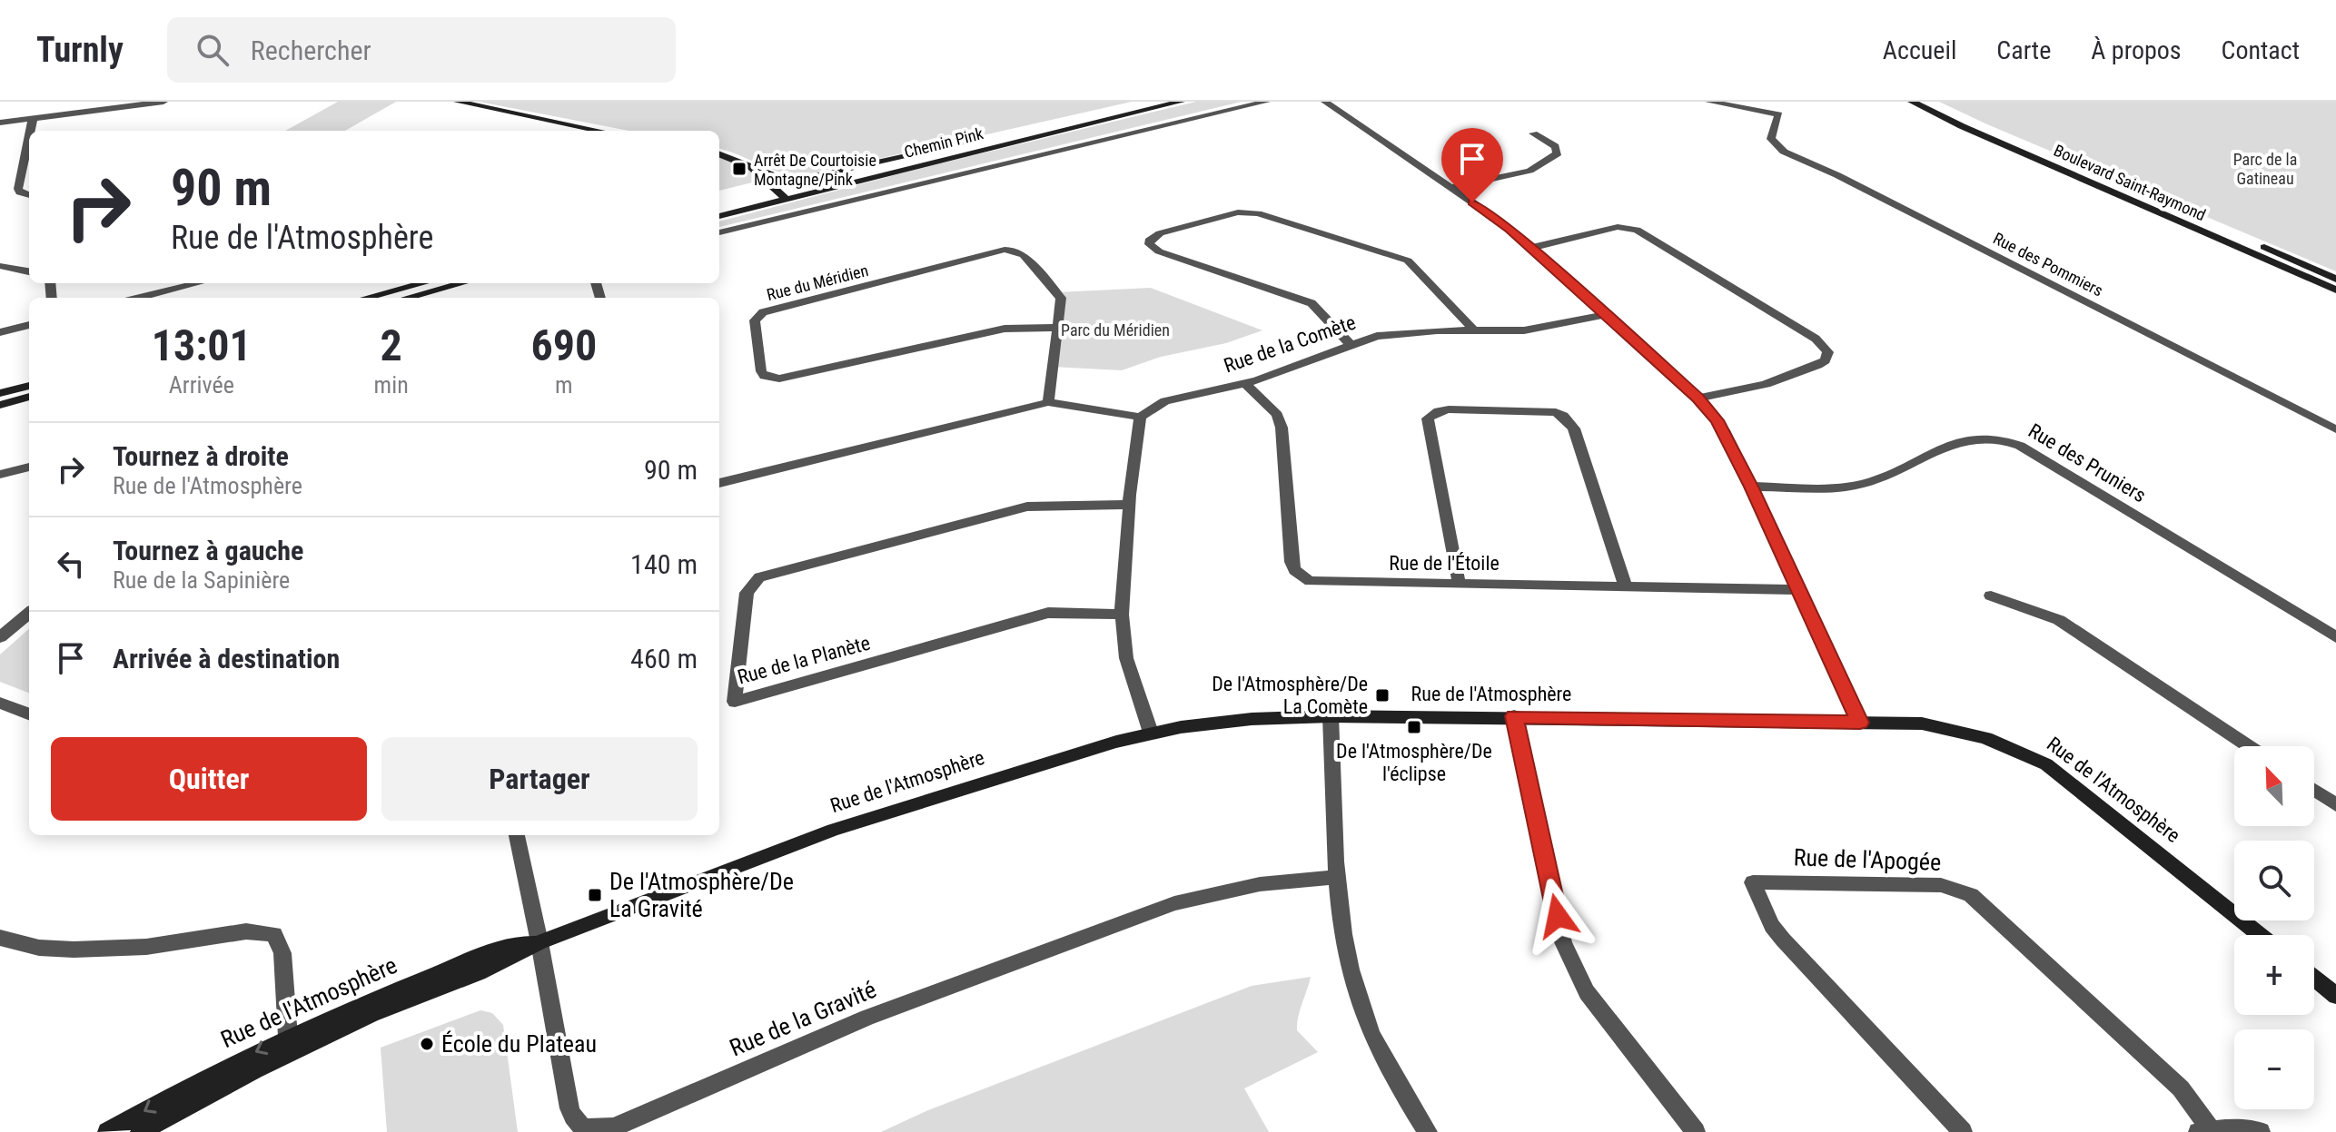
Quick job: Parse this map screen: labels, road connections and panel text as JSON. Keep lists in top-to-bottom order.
{
  "streets": {
    "main road": ["Chemin Pink", "Boulevard Saint-Raymond", "Rue de l'Atmosphère"],
    "street": [
      "Rue des Pommiers",
      "Rue du Méridien",
      "Rue de la Comète",
      "Rue des Pruniers",
      "Rue de l'Étoile",
      "Rue de la Planète",
      "Rue de l'Apogée",
      "Rue de la Gravité"
    ]
  },
  "crossings": [
    ["Rue de la Comète", "Rue de l'Étoile"],
    ["Rue de l'Atmosphère", "Rue de la Gravité"]
  ],
  "parks": ["Parc de la Gatineau", "Parc du Méridien"],
  "places": {
    "transit": [
      "Arrêt De Courtoisie Montagne/Pink",
      "De l'Atmosphère/De La Comète",
      "De l'Atmosphère/De l'éclipse",
      "De l'Atmosphère/De La Gravité"
    ],
    "other": ["École du Plateau"]
  },
  "north": "top left",
  "page": {
    "header": "Turnly",
    "search": "Rechercher",
    "nav": [
      "Accueil",
      "Carte",
      "À propos",
      "Contact"
    ],
    "turn": ["90 m", "Rue de l'Atmosphère"],
    "eta": [
      "13:01",
      "Arrivée",
      "2",
      "min",
      "690",
      "m"
    ],
    "list": [
      {
        "name": "Tournez à droite",
        "note": "Rue de l'Atmosphère",
        "value": "90 m"
      },
      {
        "name": "Tournez à gauche",
        "note": "Rue de la Sapinière",
        "value": "140 m"
      },
      {
        "name": "Arrivée à destination",
        "value": "460 m"
      }
    ],
    "buttons": ["Quitter", "Partager"],
    "map_buttons": ["+", "−"]
  }
}
